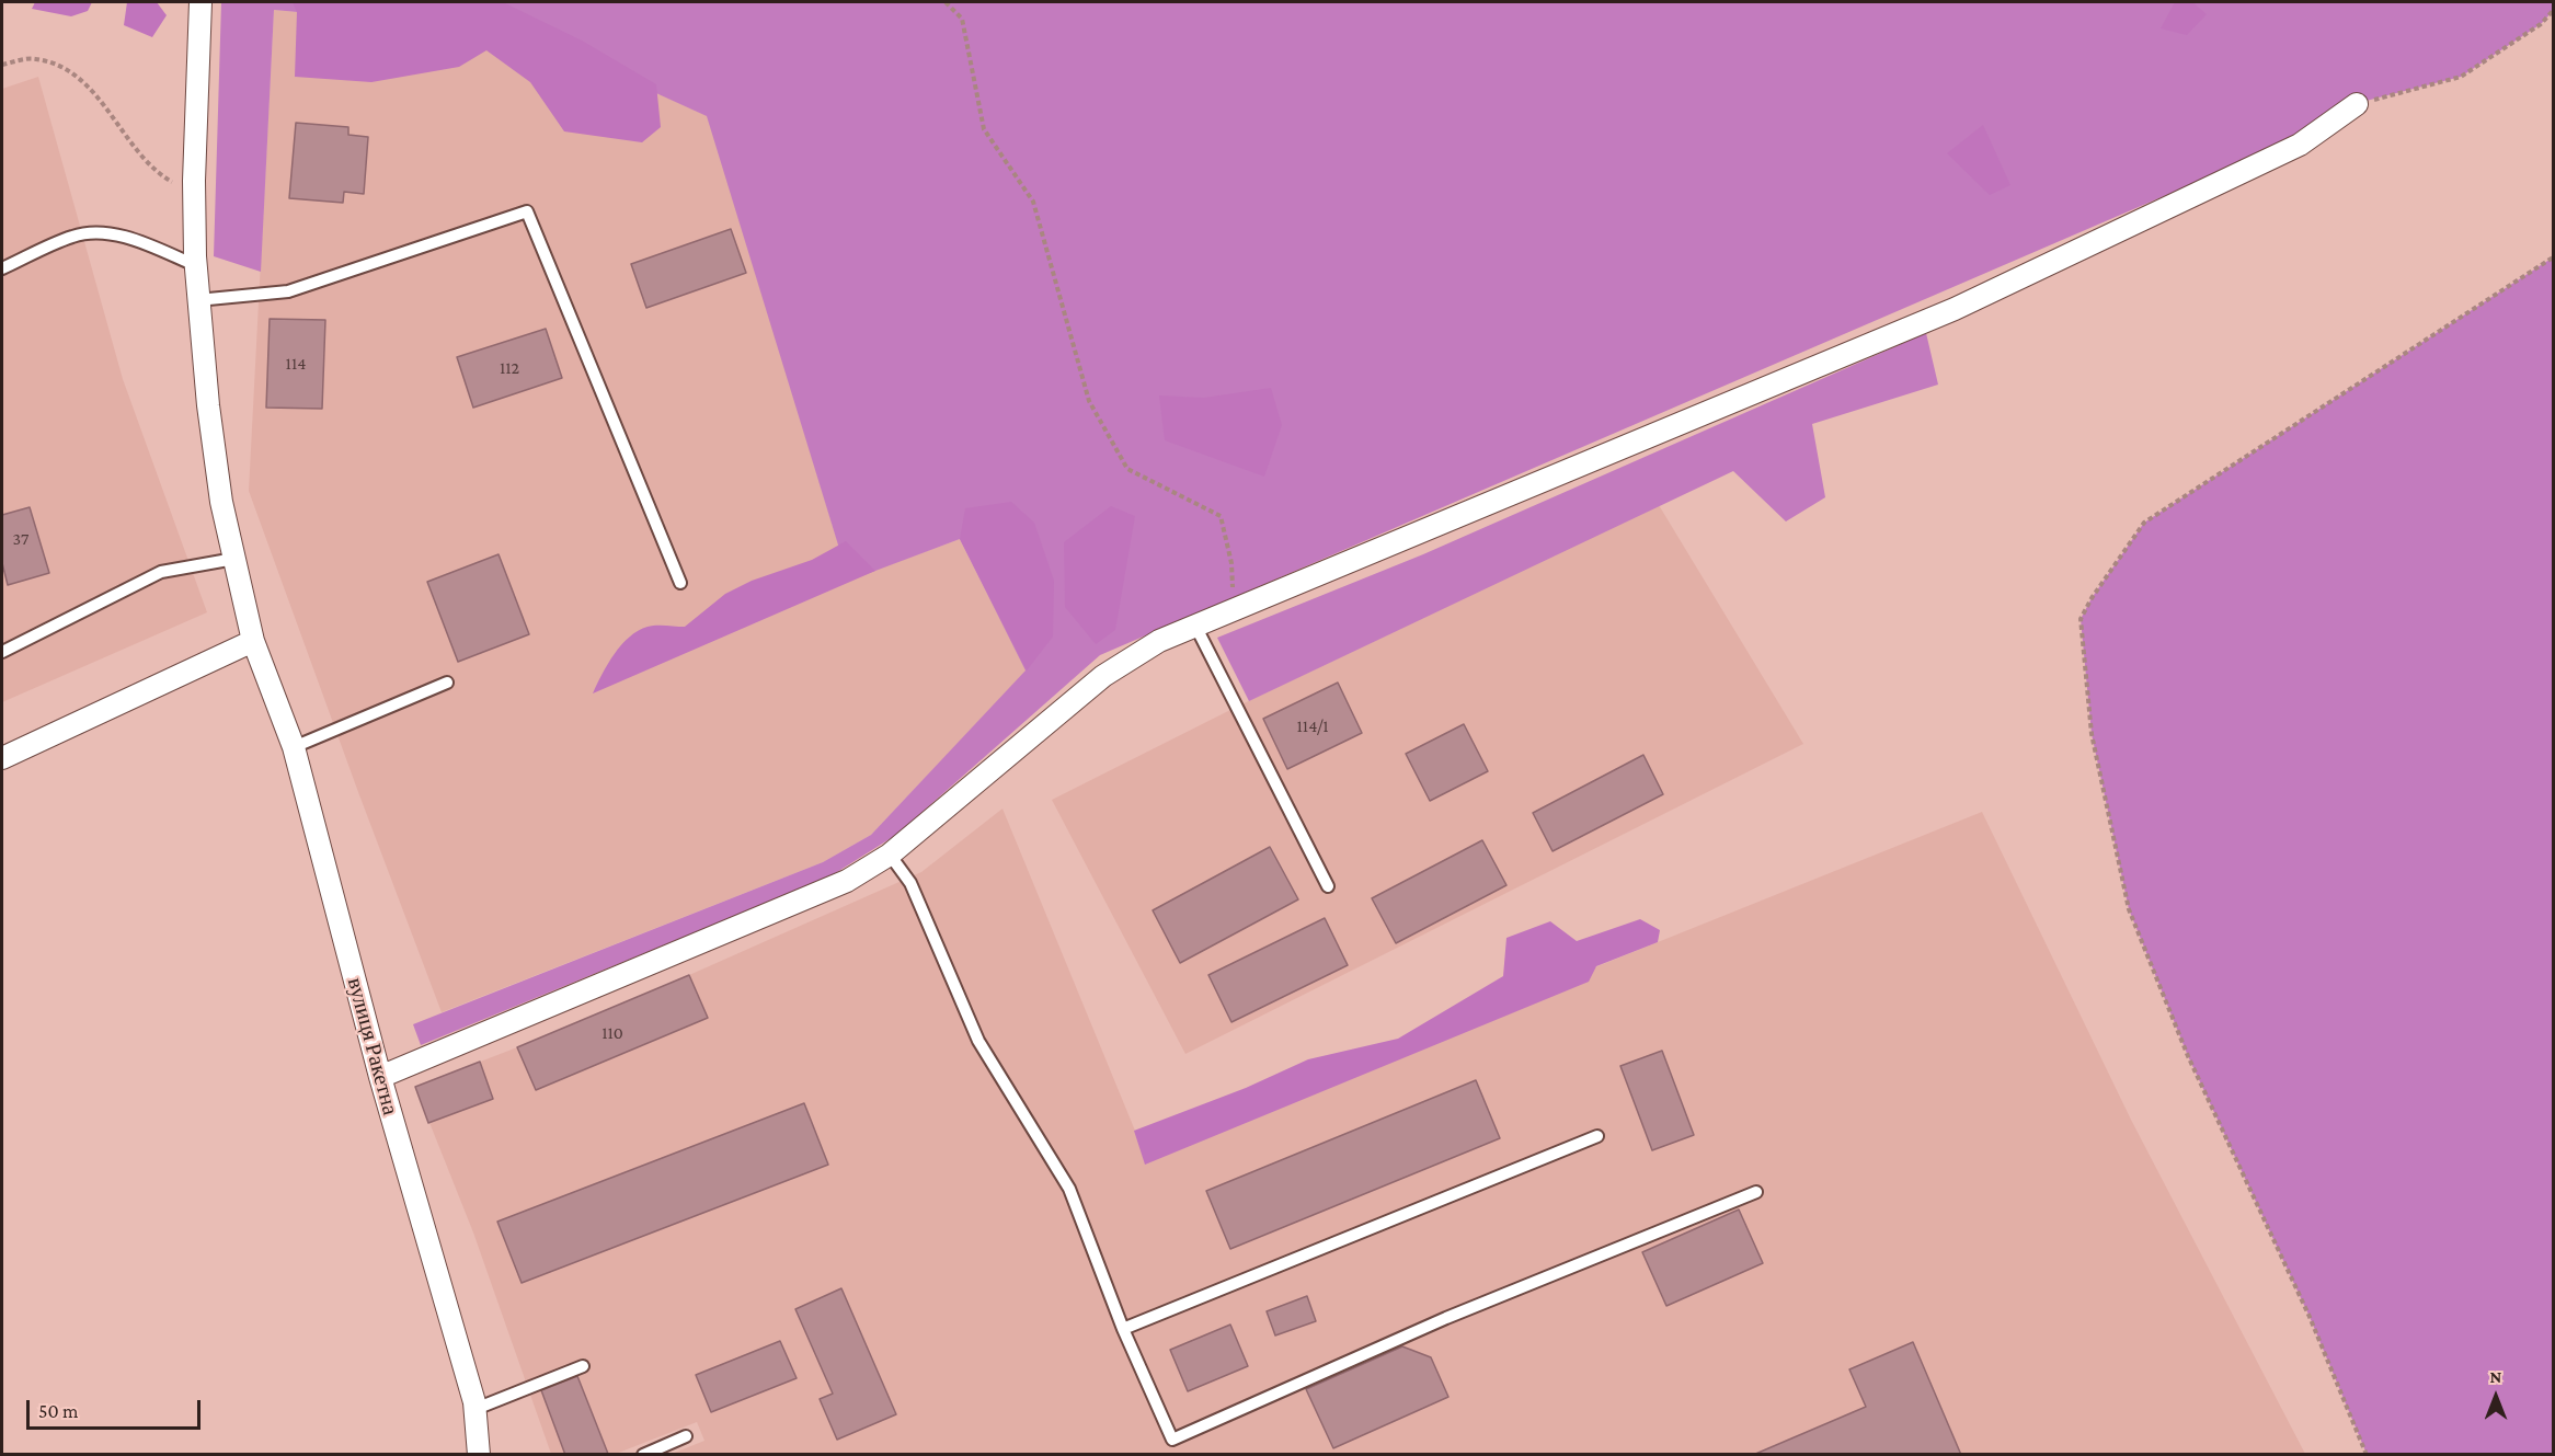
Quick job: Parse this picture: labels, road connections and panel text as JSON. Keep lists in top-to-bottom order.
{
  "streets": {
    "street": ["вулиця Ракетна"]
  },
  "house_numbers": [
    "114",
    "112",
    "37",
    "114/1",
    "110"
  ],
  "scale_bar": "50 m",
  "north": "top"
}
